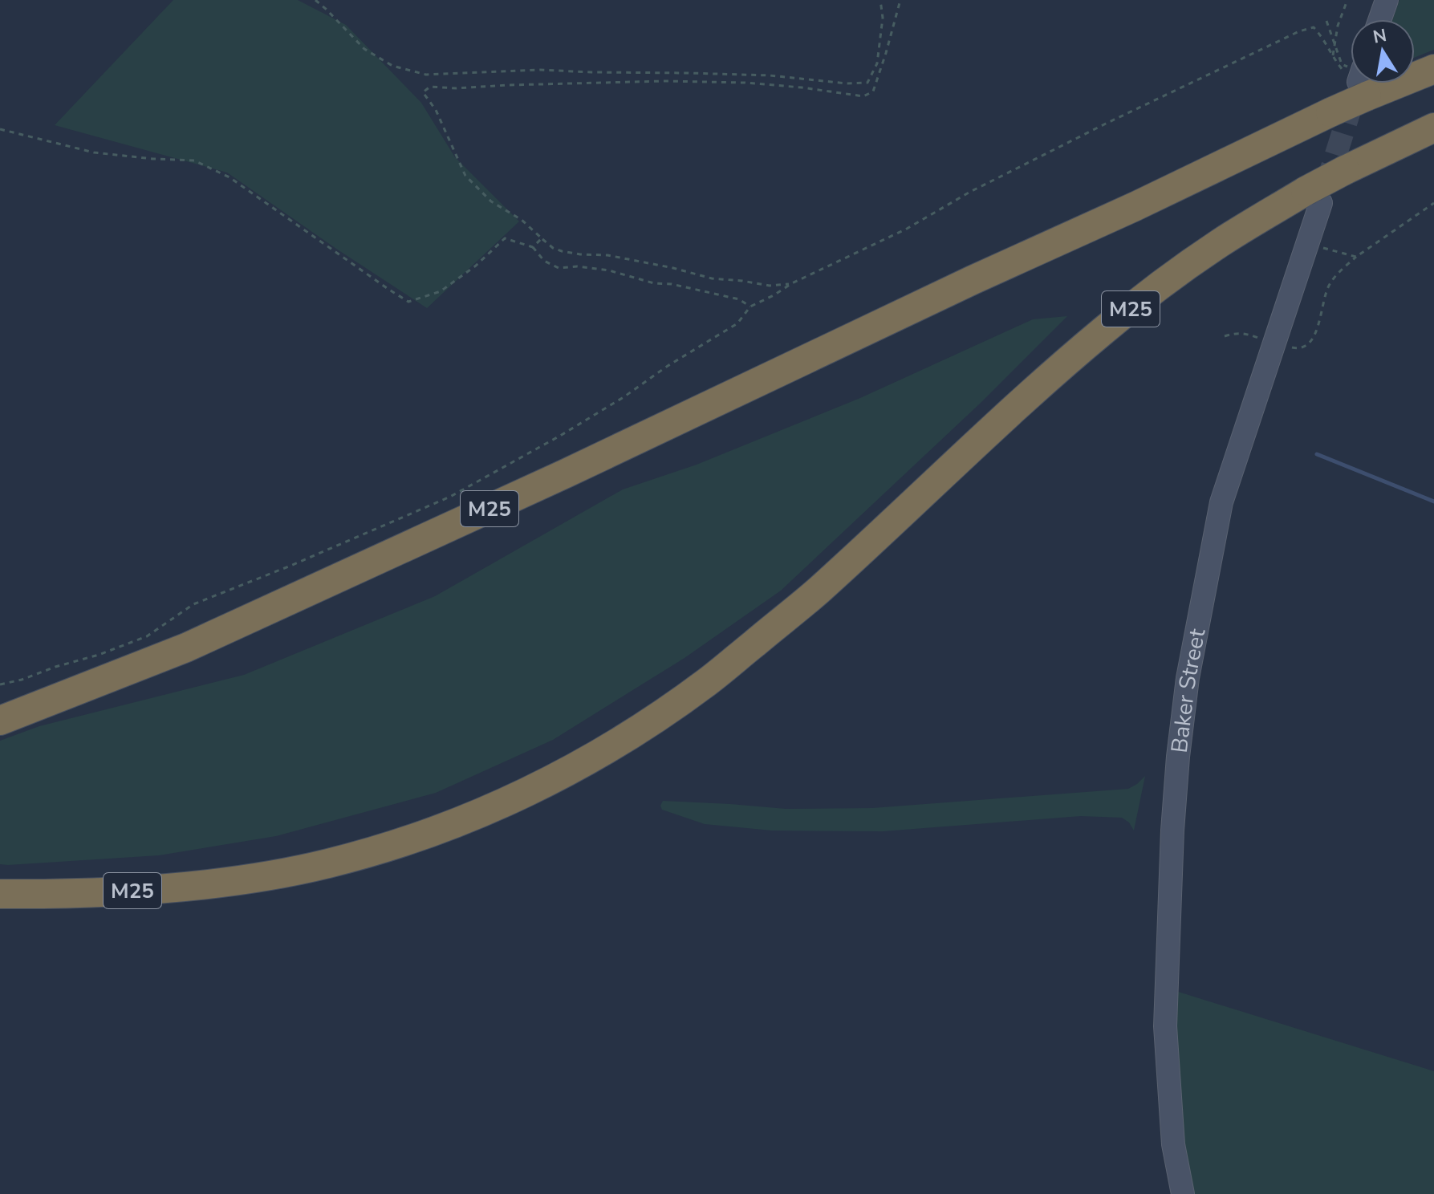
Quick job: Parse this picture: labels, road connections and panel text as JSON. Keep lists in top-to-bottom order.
{
  "streets": {
    "highway": ["M25"],
    "street": ["Baker Street"]
  },
  "crossings": [
    ["M25", "Baker Street"]
  ],
  "north": "top"
}
